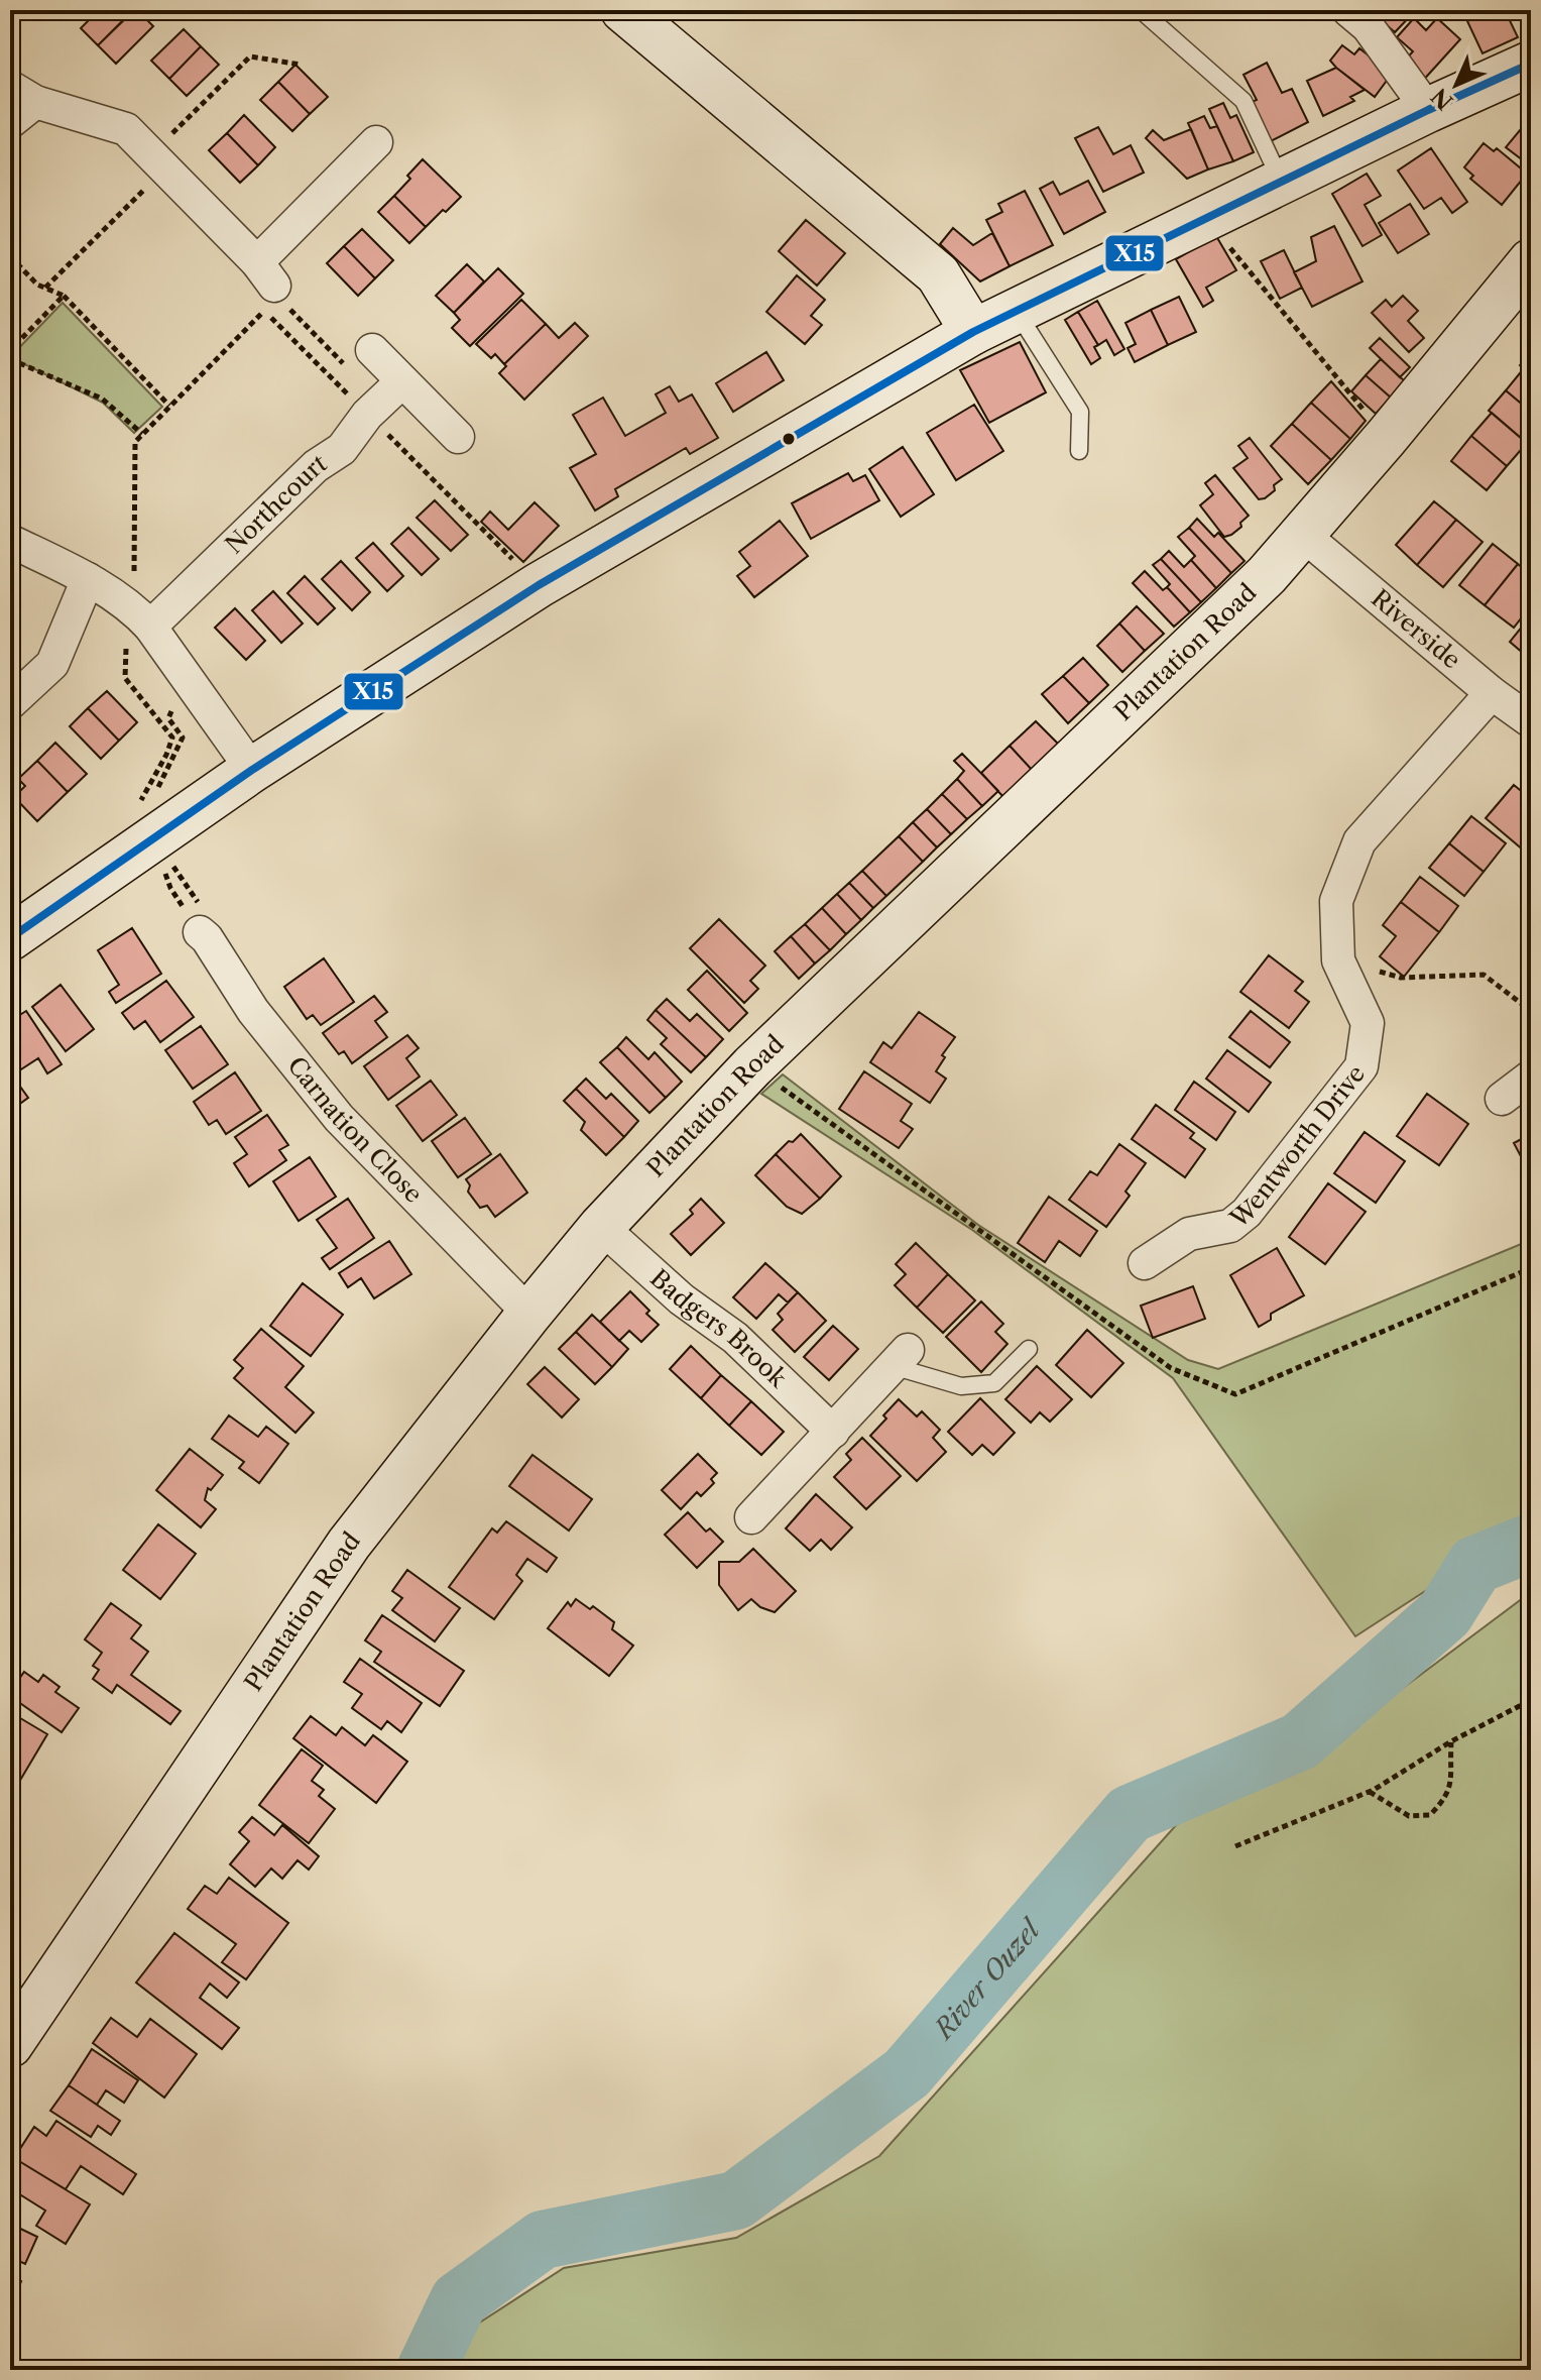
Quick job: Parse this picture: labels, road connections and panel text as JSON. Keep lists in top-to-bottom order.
{
  "streets": {
    "street": [
      "Northcourt",
      "Riverside",
      "Plantation Road",
      "Carnation Close",
      "Wentworth Drive",
      "Badgers Brook"
    ]
  },
  "crossings": [
    ["Riverside", "Plantation Road"],
    ["Riverside", "Wentworth Drive"],
    ["Plantation Road", "Carnation Close"],
    ["Plantation Road", "Badgers Brook"]
  ],
  "water": ["River Ouzel"],
  "lines": ["transit line X15"],
  "north": "bottom left"
}
